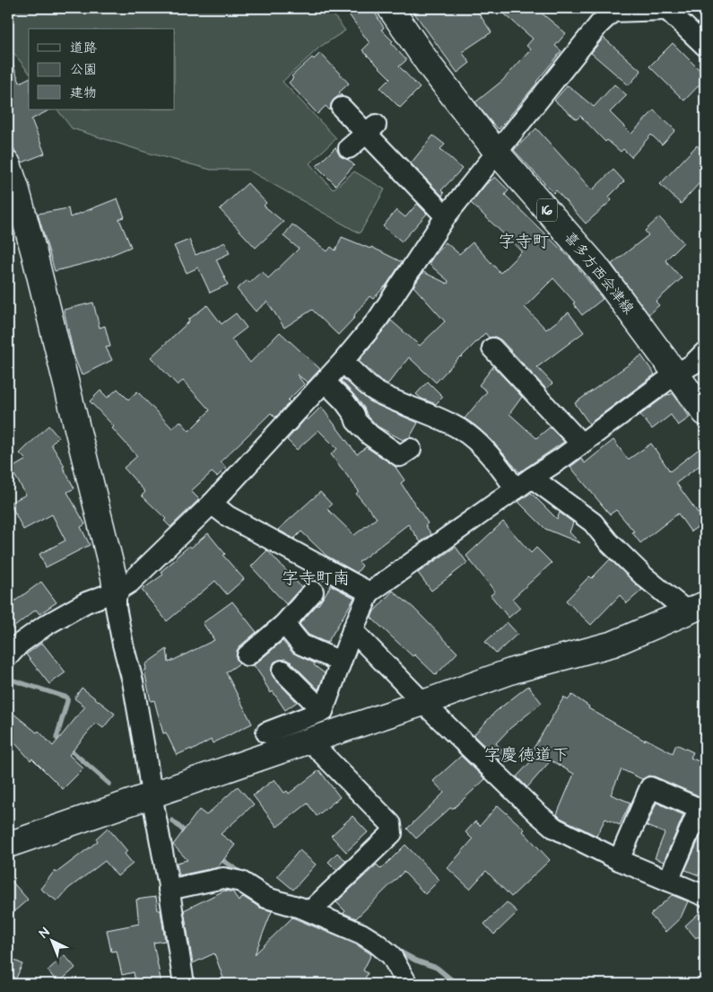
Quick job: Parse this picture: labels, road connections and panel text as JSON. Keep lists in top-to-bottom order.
{
  "streets": {
    "street": ["16", "喜多方西会津線"]
  },
  "districts": ["字寺町", "字寺町南", "字慶徳道下"],
  "legend": ["道路", "公園", "建物"],
  "north": "top left"
}
